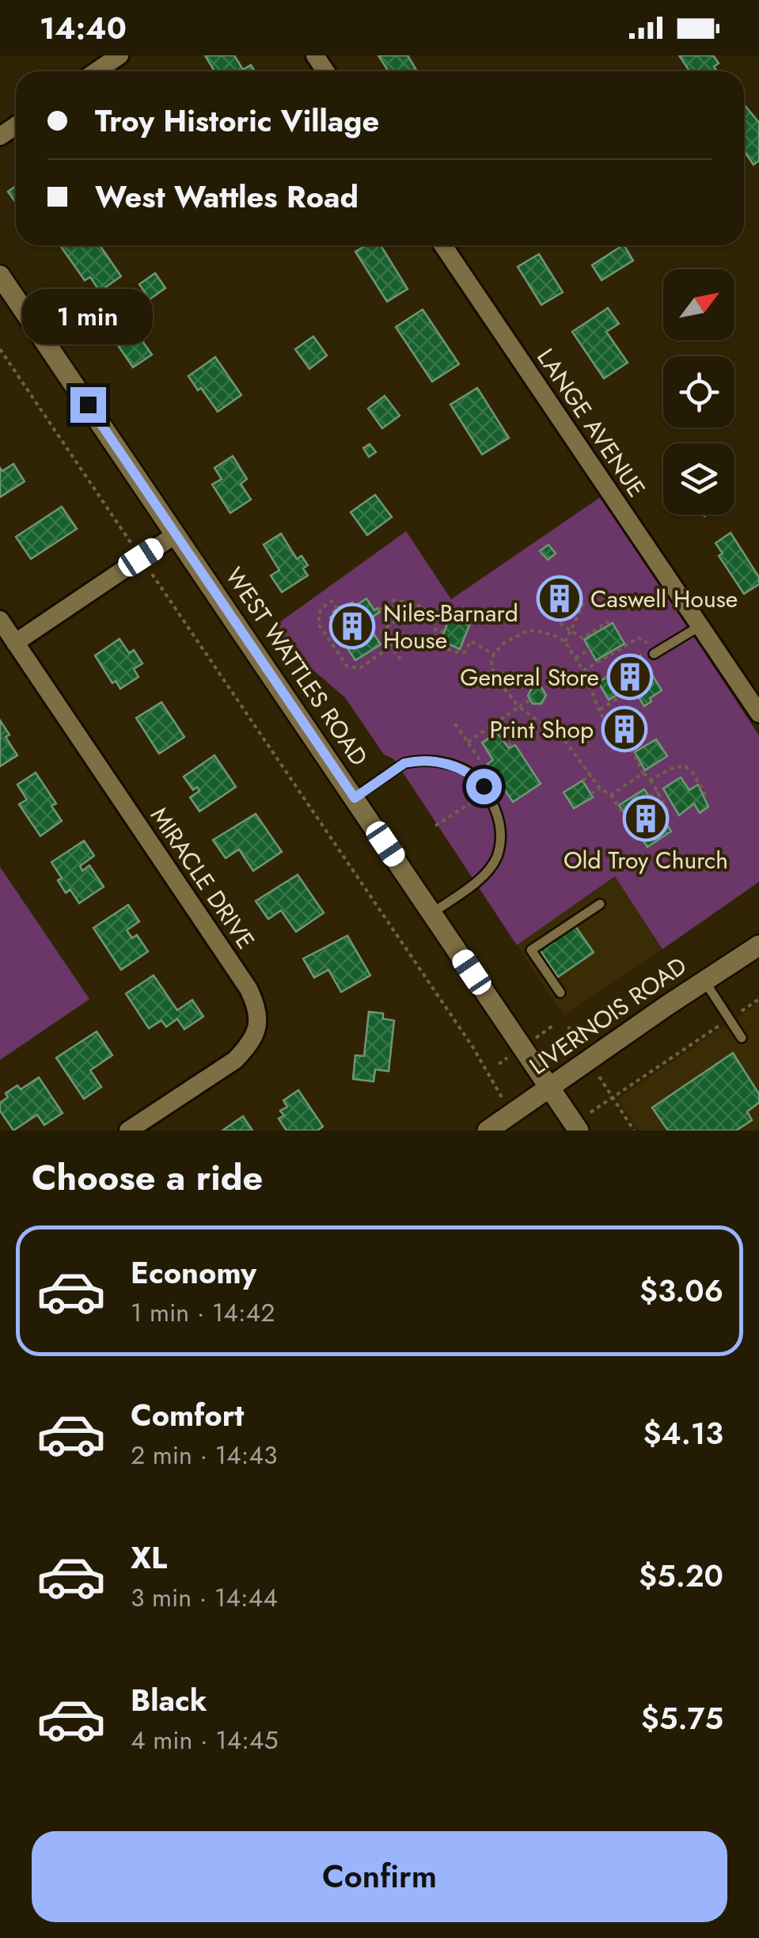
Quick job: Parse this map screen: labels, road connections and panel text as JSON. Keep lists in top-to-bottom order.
{
  "streets": {
    "street": [
      "LANGE AVENUE",
      "WEST WATTLES ROAD",
      "MIRACLE DRIVE",
      "LIVERNOIS ROAD"
    ]
  },
  "crossings": [
    ["WEST WATTLES ROAD", "LIVERNOIS ROAD"]
  ],
  "places": {
    "building": [
      "Caswell House",
      "Niles-Barnard House",
      "General Store",
      "Print Shop",
      "Old Troy Church"
    ]
  },
  "north": "top right",
  "page": {
    "status": "14:40",
    "banner": ["Troy Historic Village", "West Wattles Road"],
    "bubble": "1 min",
    "heading": "Choose a ride",
    "list": [
      {
        "name": "Economy",
        "note": "1 min · 14:42",
        "value": "$3.06"
      },
      {
        "name": "Comfort",
        "note": "2 min · 14:43",
        "value": "$4.13"
      },
      {
        "name": "XL",
        "note": "3 min · 14:44",
        "value": "$5.20"
      },
      {
        "name": "Black",
        "note": "4 min · 14:45",
        "value": "$5.75"
      }
    ],
    "buttons": "Confirm"
  }
}
